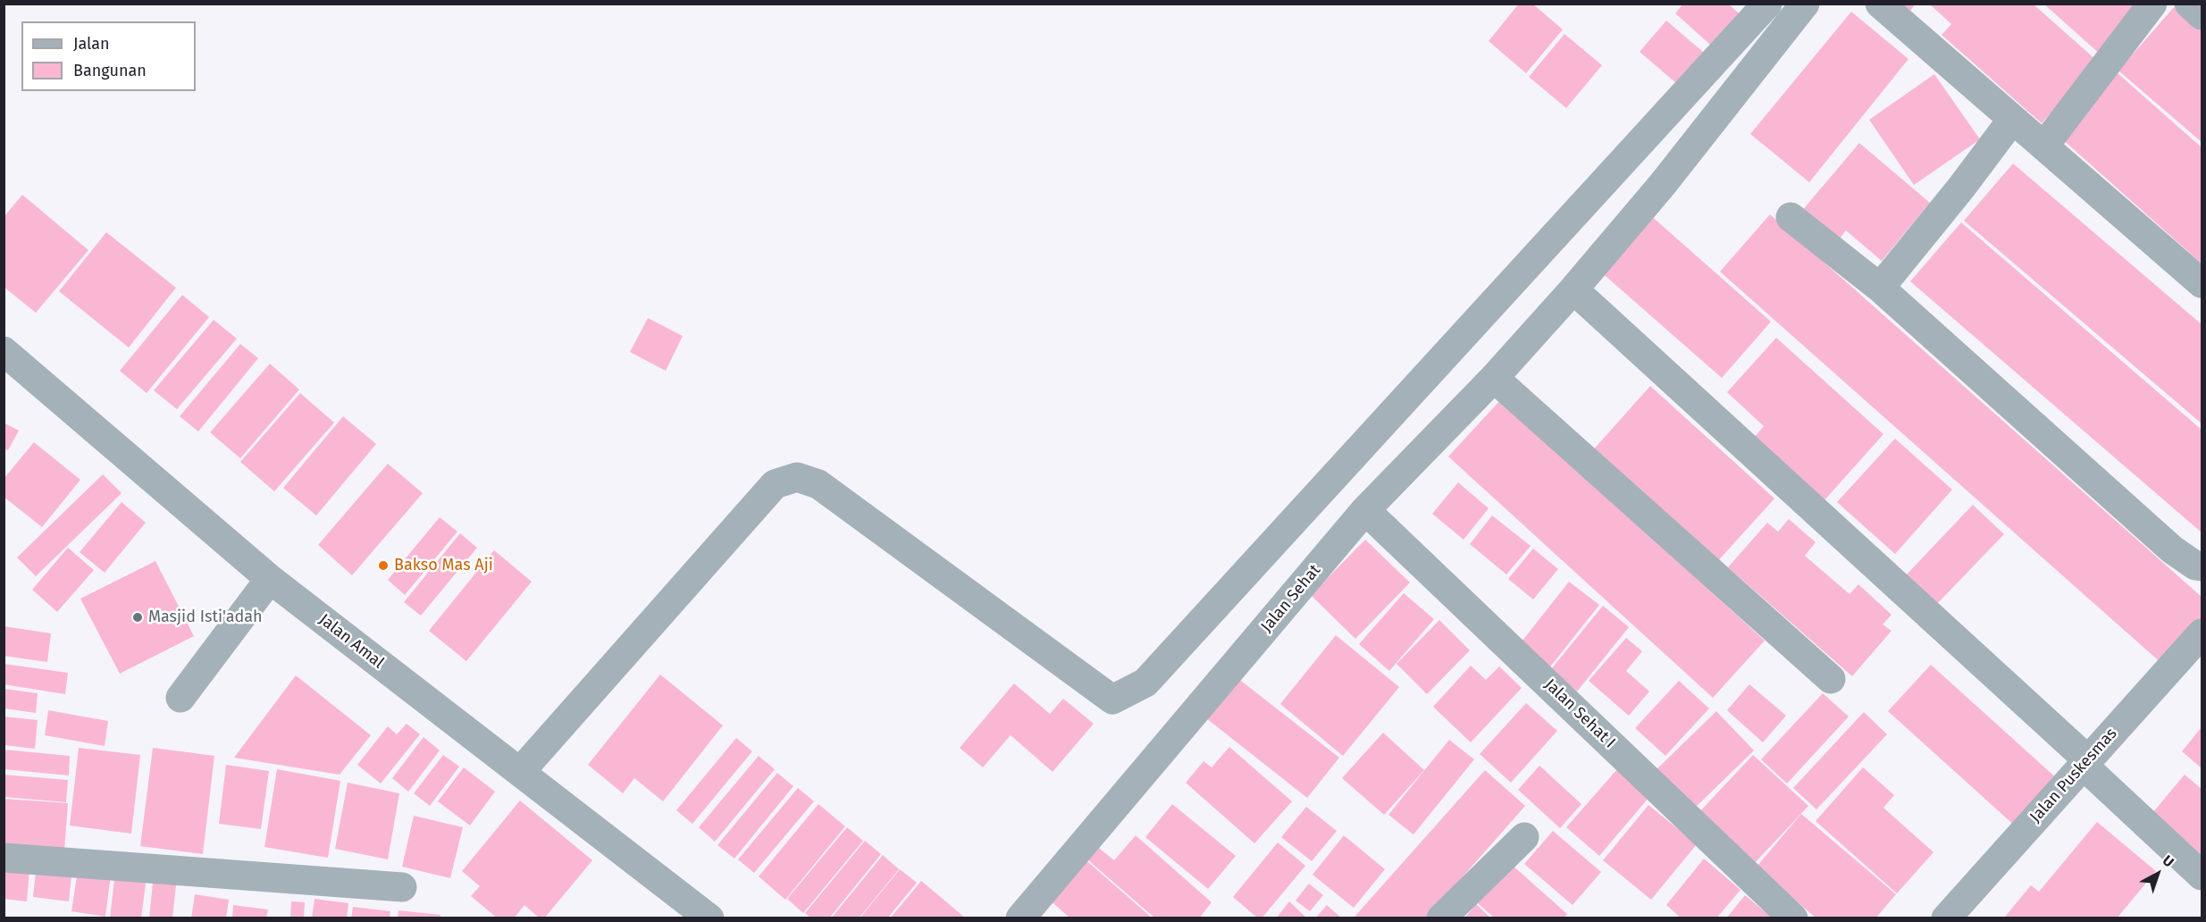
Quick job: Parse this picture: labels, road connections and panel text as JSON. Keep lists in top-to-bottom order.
{
  "streets": {
    "street": [
      "Jalan Sehat",
      "Jalan Amal",
      "Jalan Sehat I",
      "Jalan Puskesmas"
    ]
  },
  "crossings": [
    ["Jalan Sehat", "Jalan Sehat I"]
  ],
  "places": ["Bakso Mas Aji", "Masjid Isti'adah"],
  "legend": ["Jalan", "Bangunan"],
  "north": "top right"
}
